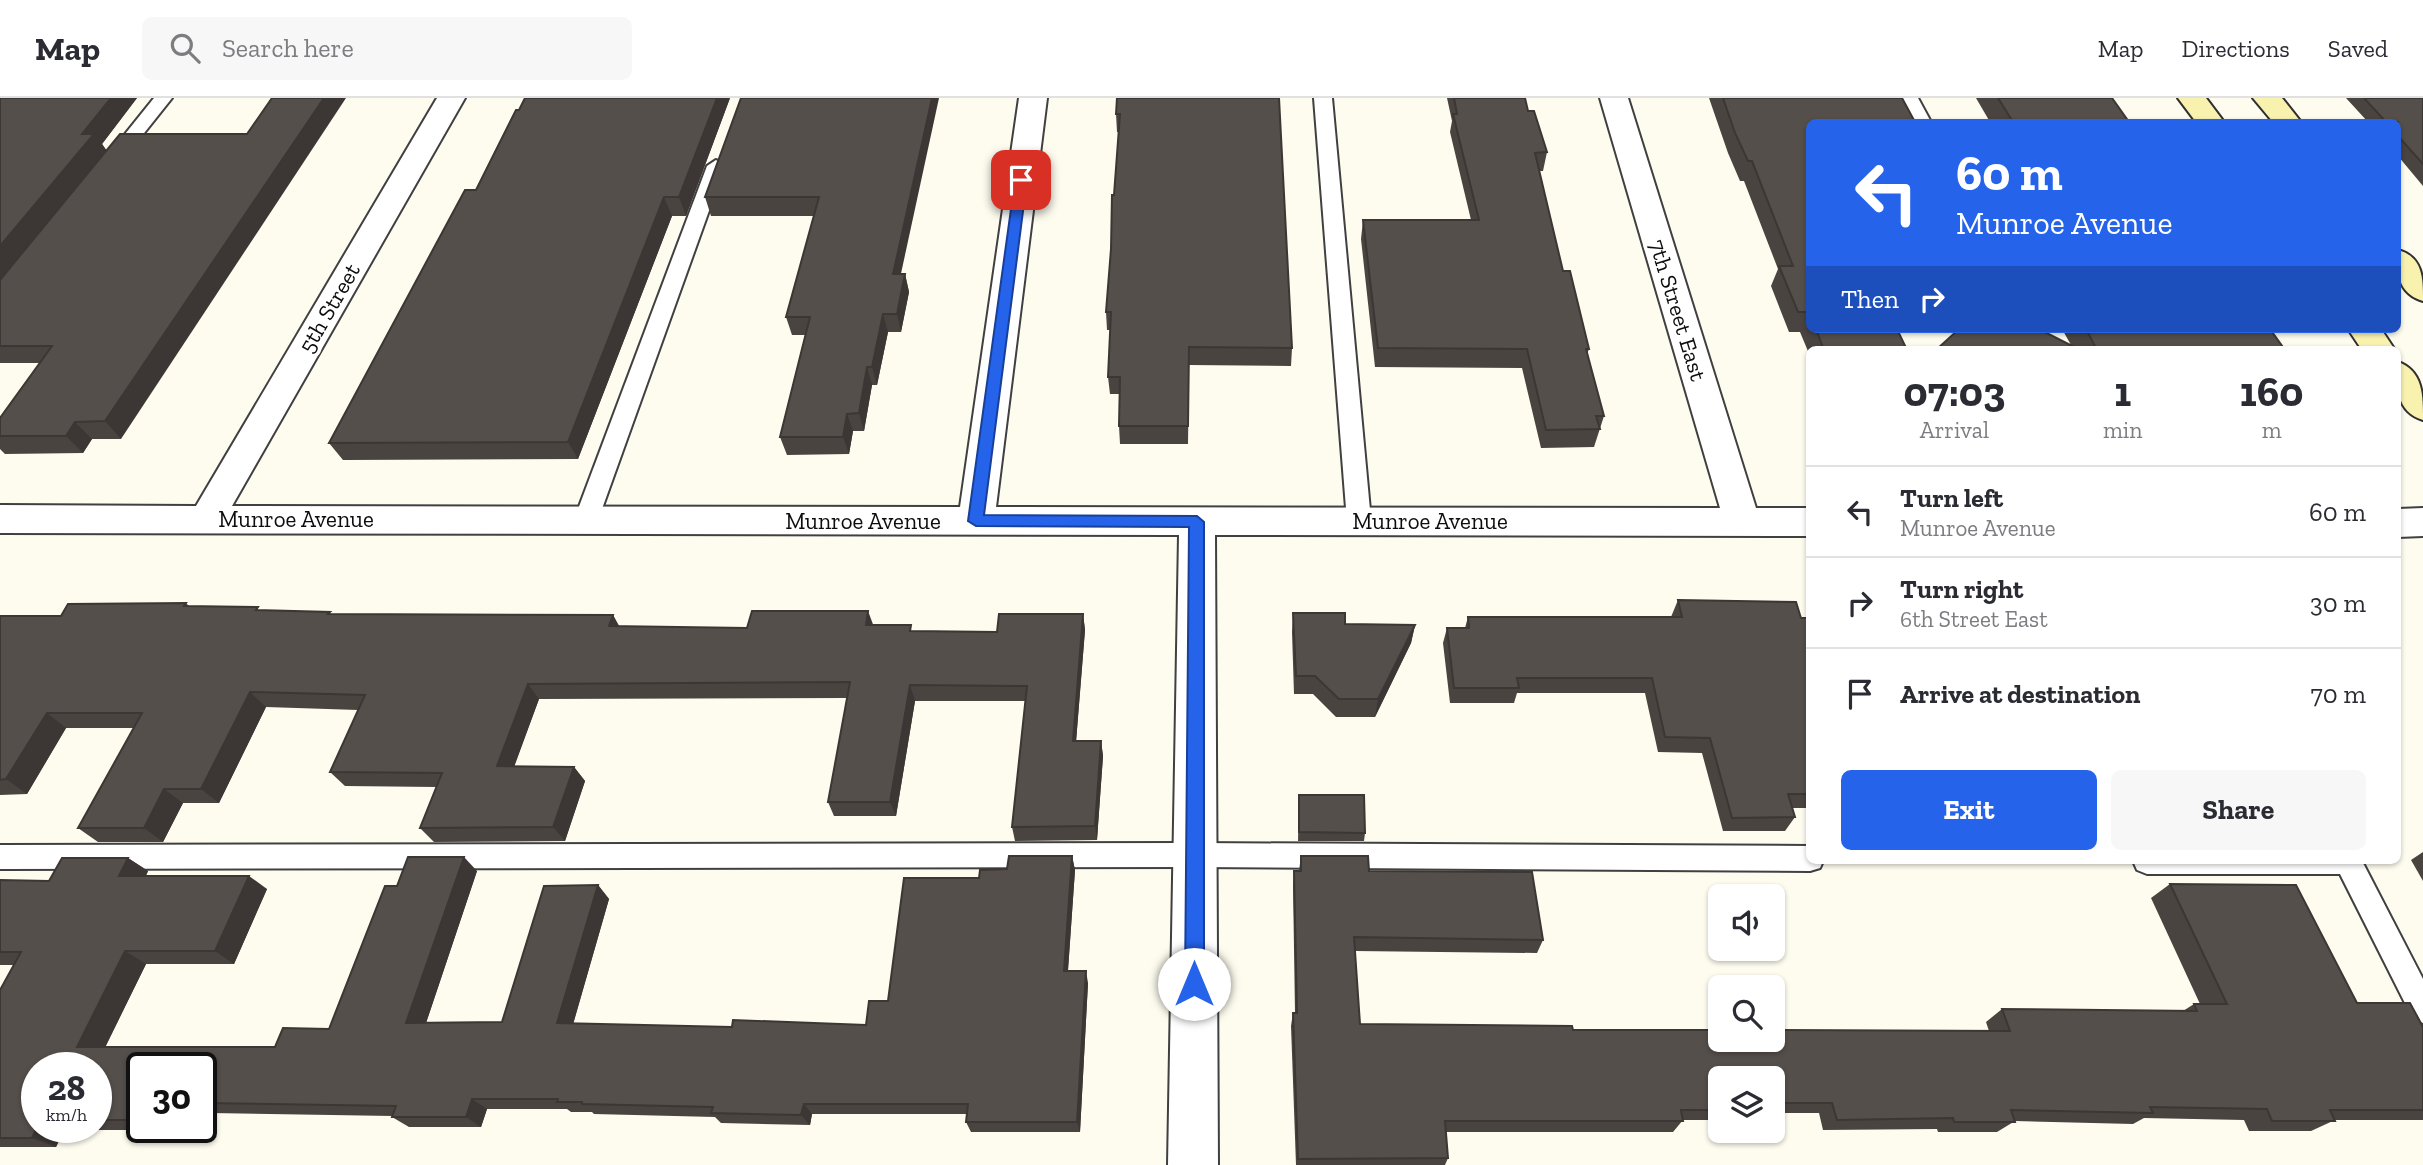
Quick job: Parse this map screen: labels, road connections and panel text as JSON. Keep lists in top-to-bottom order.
{
  "streets": {
    "street": ["5th Street", "7th Street East", "Munroe Avenue"]
  },
  "crossings": [
    ["5th Street", "Munroe Avenue"],
    ["7th Street East", "Munroe Avenue"]
  ],
  "page": {
    "header": "Map",
    "search": "Search here",
    "nav": ["Map", "Directions", "Saved"],
    "turn": ["60 m", "Munroe Avenue"],
    "then": "Then",
    "eta": [
      "07:03",
      "Arrival",
      "1",
      "min",
      "160",
      "m"
    ],
    "list": [
      {
        "name": "Turn left",
        "note": "Munroe Avenue",
        "value": "60 m"
      },
      {
        "name": "Turn right",
        "note": "6th Street East",
        "value": "30 m"
      },
      {
        "name": "Arrive at destination",
        "value": "70 m"
      }
    ],
    "buttons": ["Exit", "Share"],
    "speed": "28 km/h",
    "limit": "30"
  }
}
